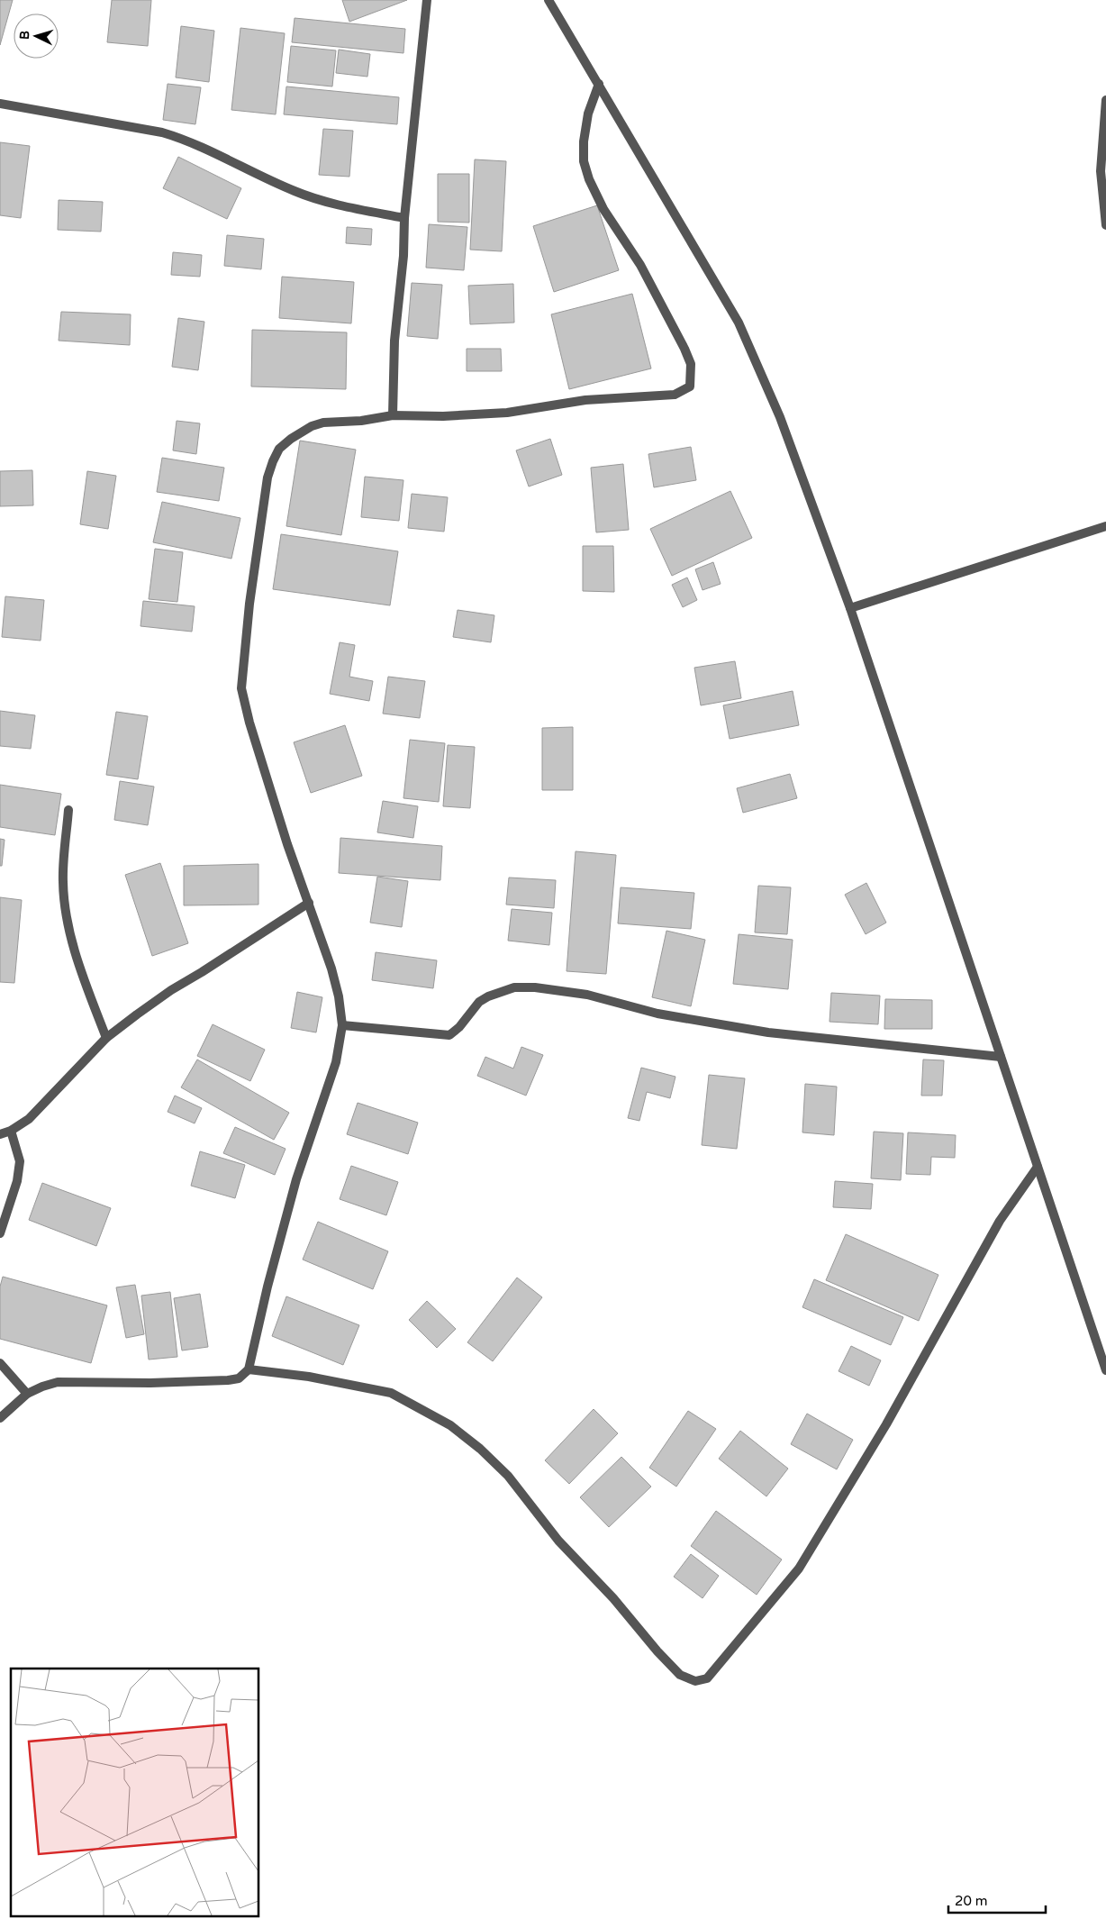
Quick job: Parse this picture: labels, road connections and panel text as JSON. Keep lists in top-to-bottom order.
{
  "scale_bar": "20 m",
  "north": "left"
}
